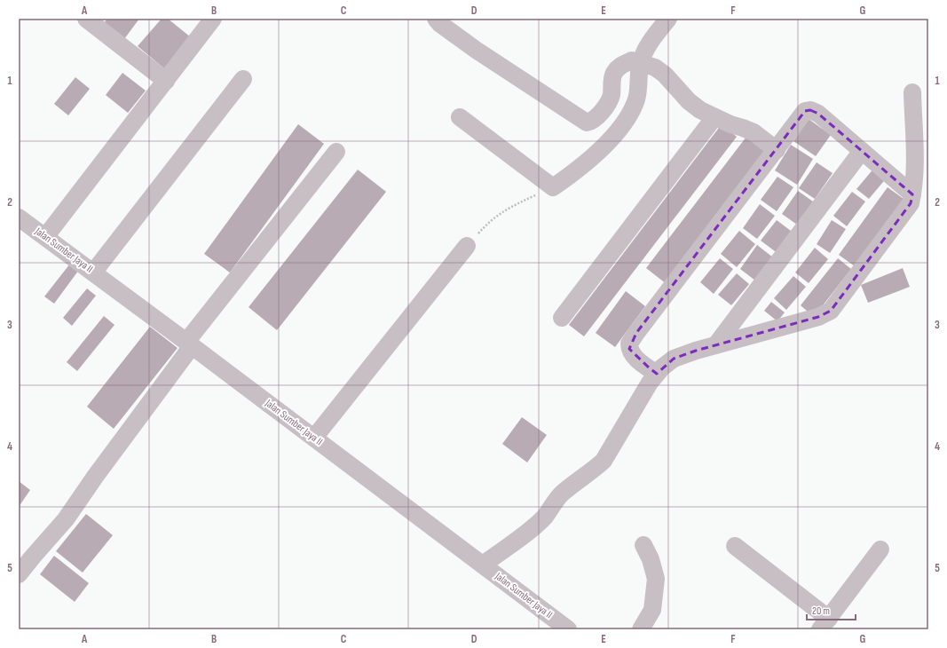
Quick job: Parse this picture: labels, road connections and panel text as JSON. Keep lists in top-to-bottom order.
{
  "streets": {
    "street": ["Jalan Sumber Jaya II"]
  },
  "scale_bar": "20 m",
  "grid": {
    "columns": [
      "A",
      "B",
      "C",
      "D",
      "E",
      "F",
      "G"
    ],
    "rows": [
      "1",
      "2",
      "3",
      "4",
      "5"
    ]
  }
}
